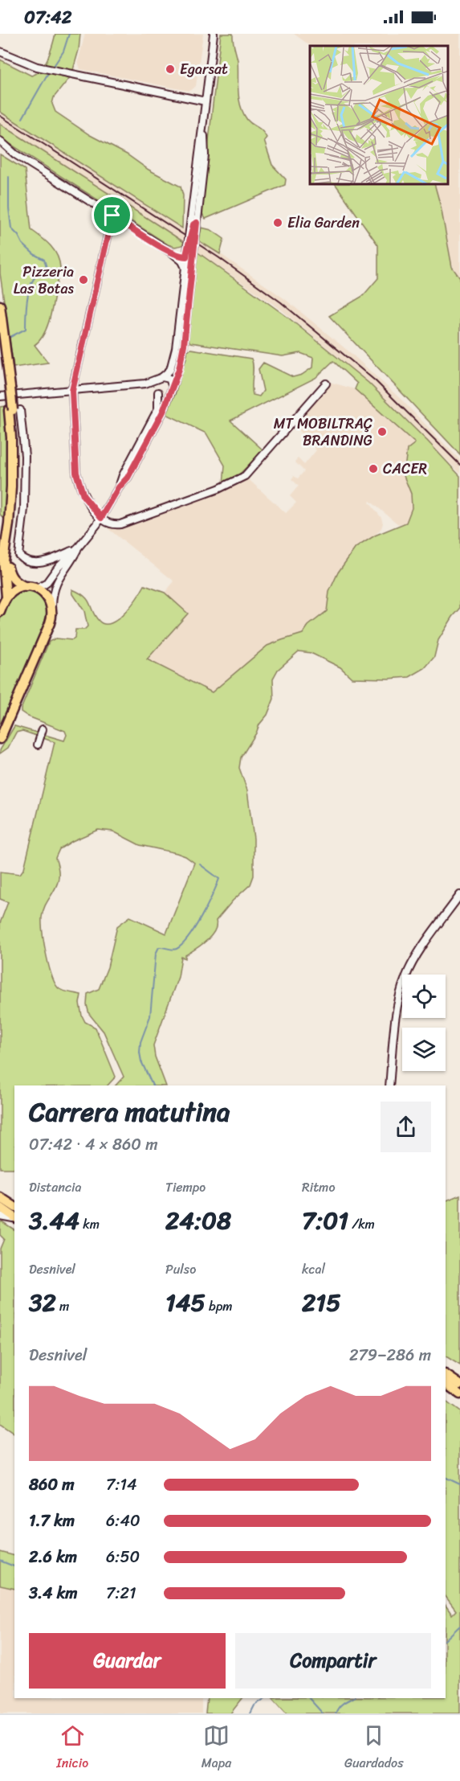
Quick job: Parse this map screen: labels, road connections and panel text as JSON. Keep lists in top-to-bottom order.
{
  "places": [
    "Egarsat",
    "Elia Garden",
    "Pizzeria Las Botas",
    "MT MOBILTRAÇ BRANDING",
    "CACER"
  ],
  "page": {
    "status": "07:42",
    "heading": ["Carrera matutina", "07:42 · 4 × 860 m"],
    "stats": [
      ["Distancia", "3.44 km"],
      ["Tiempo", "24:08"],
      ["Ritmo", "7:01 /km"],
      ["Desnivel", "32 m"],
      ["Pulso", "145 bpm"],
      ["kcal", "215"]
    ],
    "chart": ["Desnivel", "279–286 m"],
    "list": [
      {
        "name": "860 m",
        "note": "7:14"
      },
      {
        "name": "1.7 km",
        "note": "6:40"
      },
      {
        "name": "2.6 km",
        "note": "6:50"
      },
      {
        "name": "3.4 km",
        "note": "7:21"
      }
    ],
    "buttons": ["Guardar", "Compartir"],
    "tabs": ["Inicio", "Mapa", "Guardados"]
  }
}
